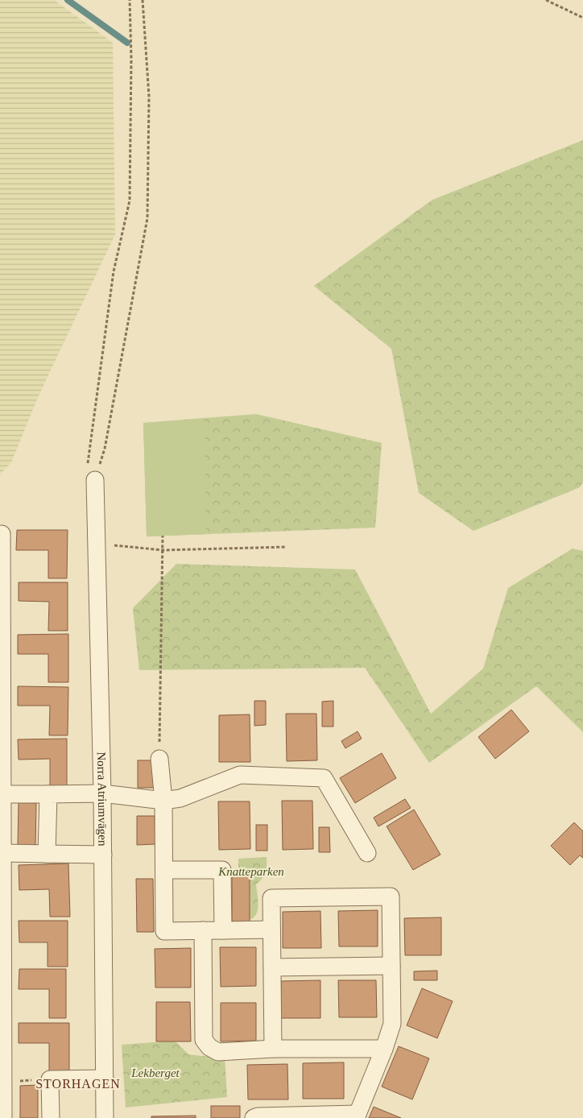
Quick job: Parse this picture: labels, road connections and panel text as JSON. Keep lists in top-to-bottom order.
{
  "streets": {
    "street": ["Norra Atriumvägen"]
  },
  "districts": ["STORHAGEN"],
  "parks": ["Knatteparken", "Lekberget"]
}
